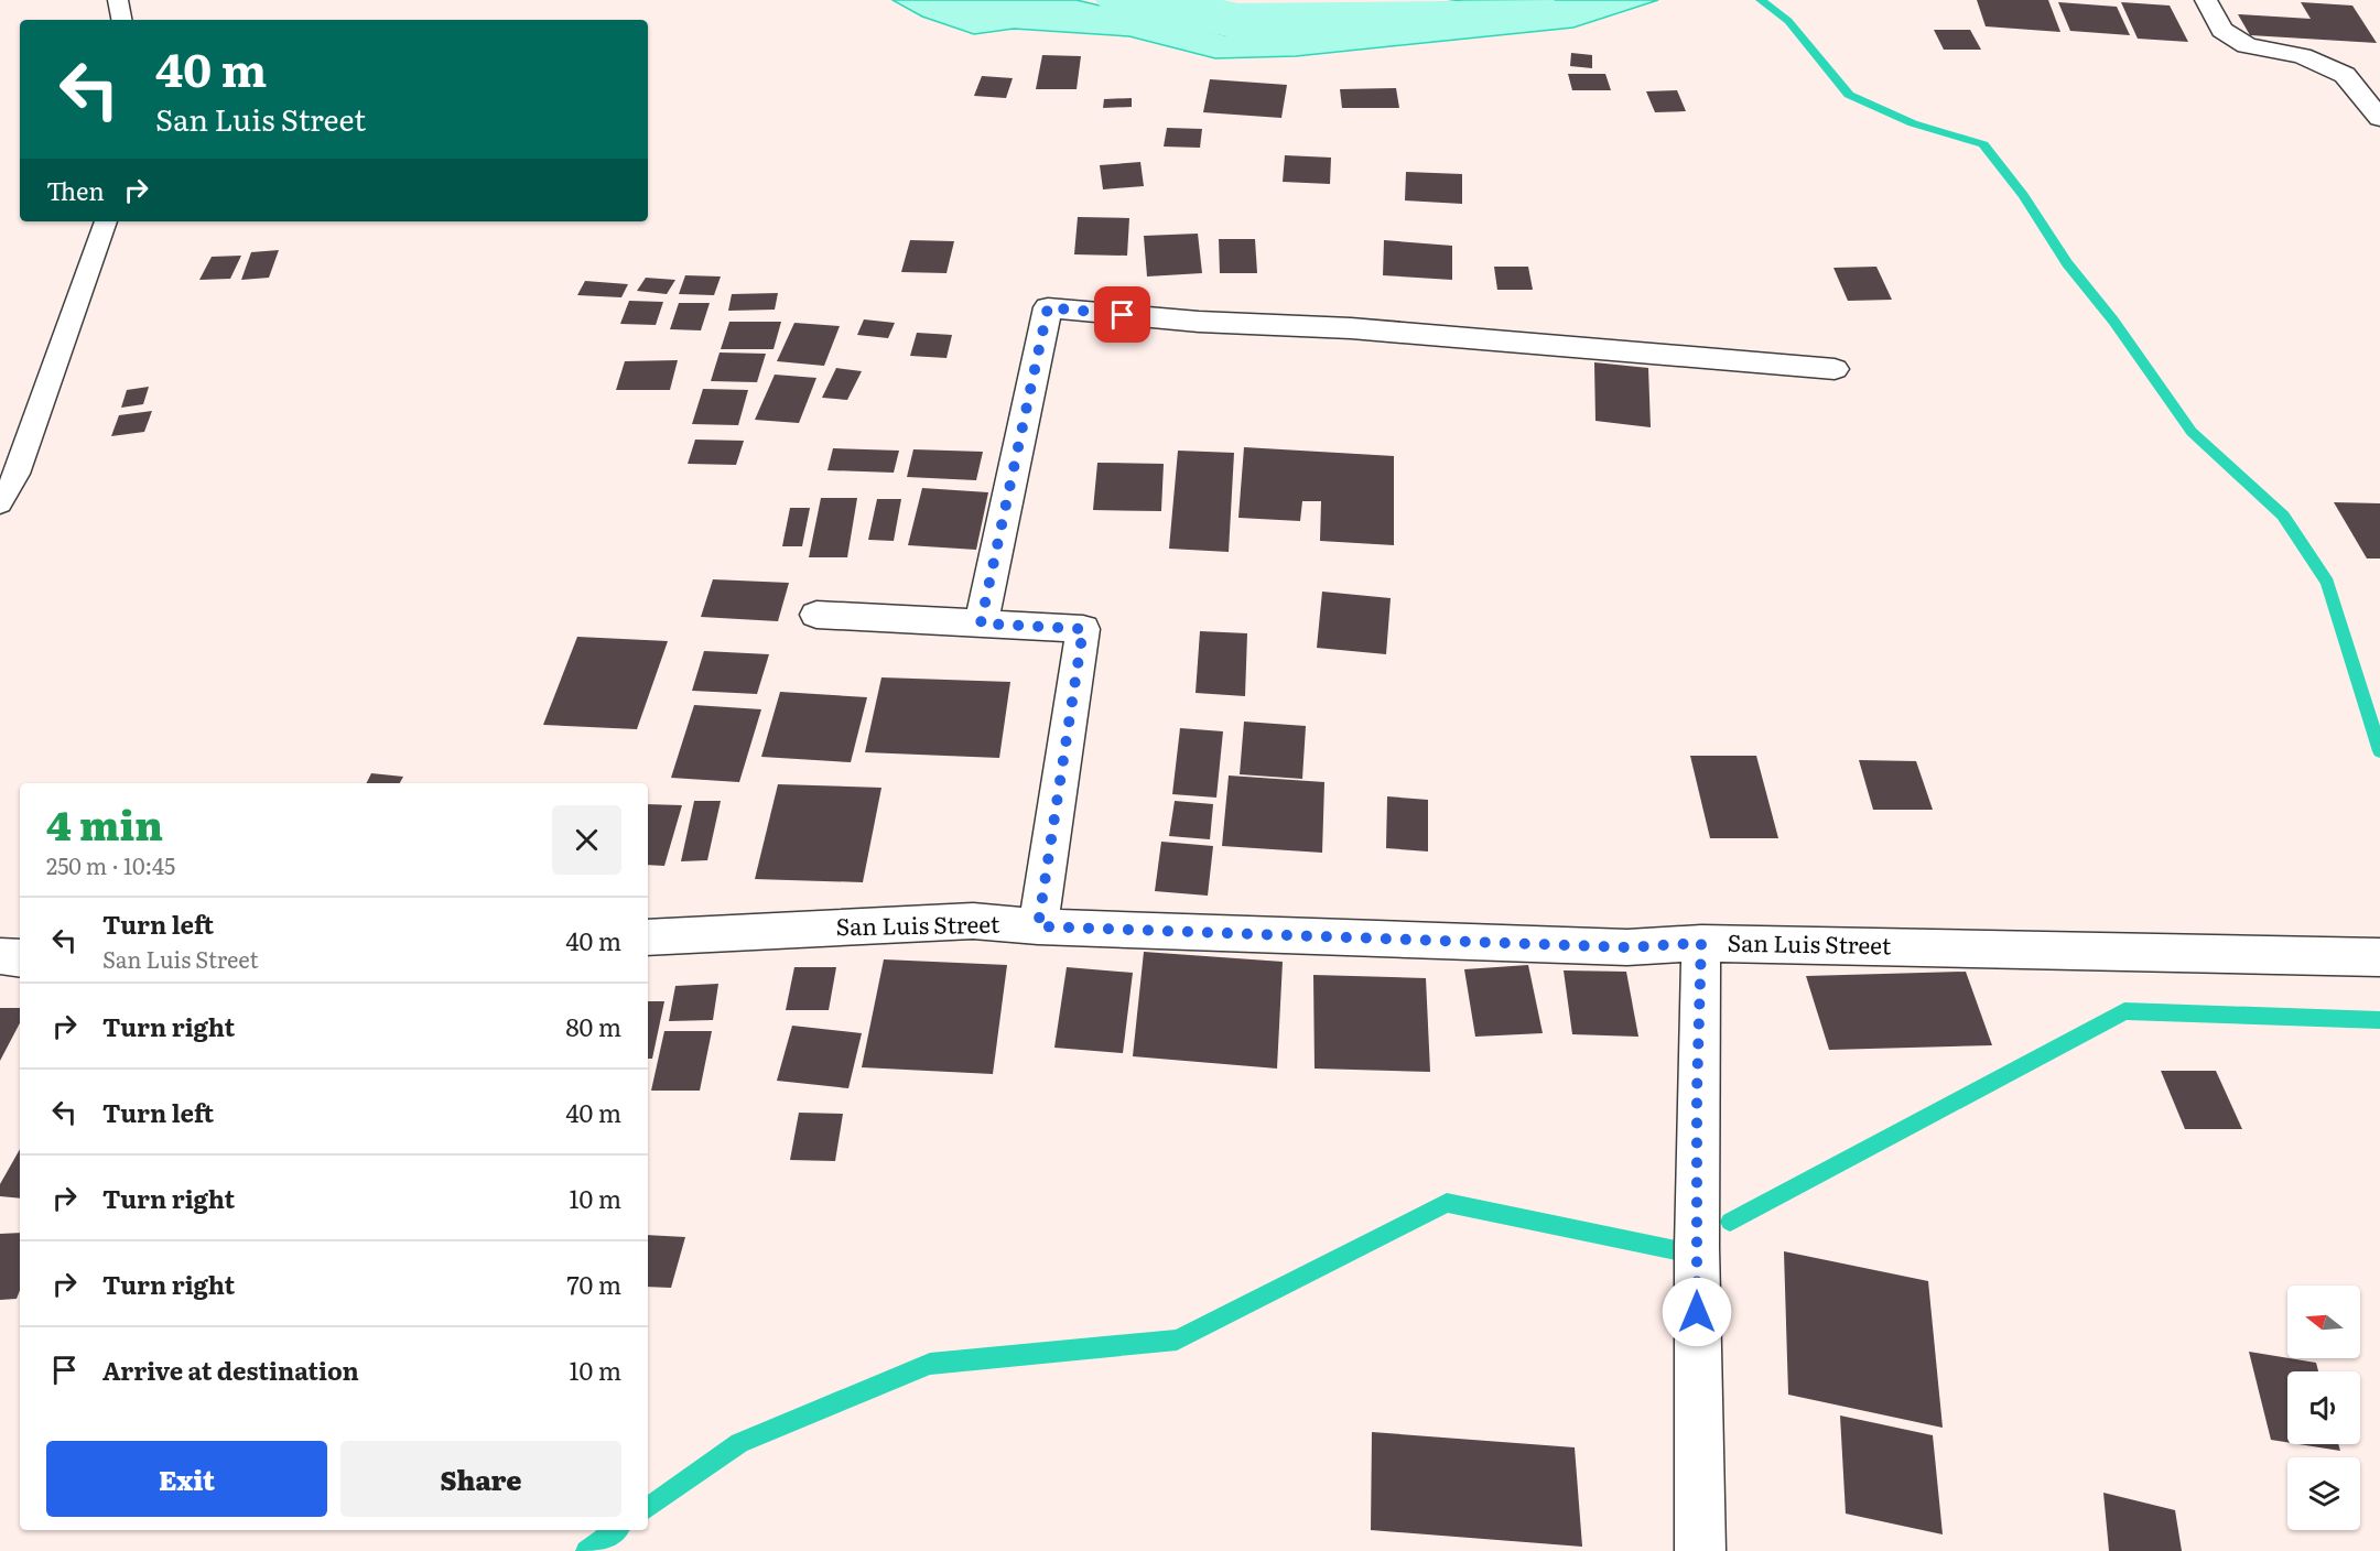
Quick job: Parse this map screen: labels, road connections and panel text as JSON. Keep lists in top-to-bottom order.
{
  "streets": {
    "street": ["San Luis Street"]
  },
  "north": "left",
  "page": {
    "turn": ["40 m", "San Luis Street"],
    "then": "Then",
    "heading": ["4 min", "250 m · 10:45"],
    "list": [
      {
        "name": "Turn left",
        "note": "San Luis Street",
        "value": "40 m"
      },
      {
        "name": "Turn right",
        "value": "80 m"
      },
      {
        "name": "Turn left",
        "value": "40 m"
      },
      {
        "name": "Turn right",
        "value": "10 m"
      },
      {
        "name": "Turn right",
        "value": "70 m"
      },
      {
        "name": "Arrive at destination",
        "value": "10 m"
      }
    ],
    "buttons": ["Exit", "Share"]
  }
}
